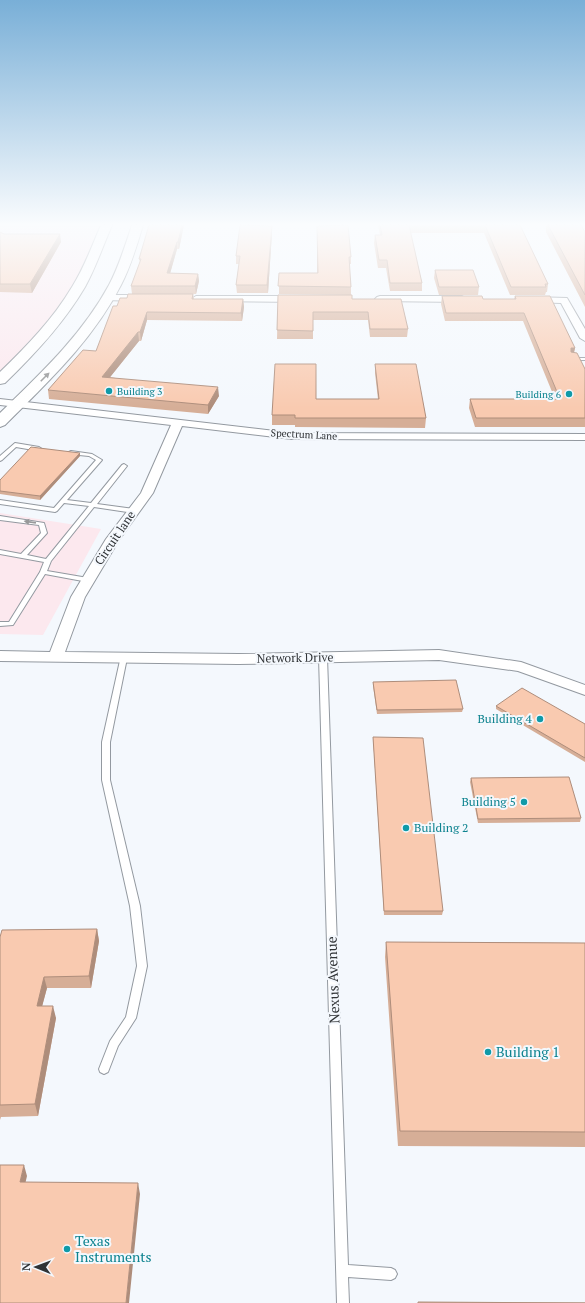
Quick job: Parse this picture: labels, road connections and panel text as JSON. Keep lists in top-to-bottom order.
{
  "streets": {
    "street": ["Spectrum Lane", "Circuit lane", "Network Drive"],
    "lane": ["Nexus Avenue"]
  },
  "crossings": [
    ["Spectrum Lane", "Circuit lane"],
    ["Circuit lane", "Network Drive"],
    ["Network Drive", "Nexus Avenue"]
  ],
  "places": [
    "Building 3",
    "Building 6",
    "Building 4",
    "Building 5",
    "Building 2",
    "Building 1",
    "Texas Instruments"
  ],
  "north": "left"
}
